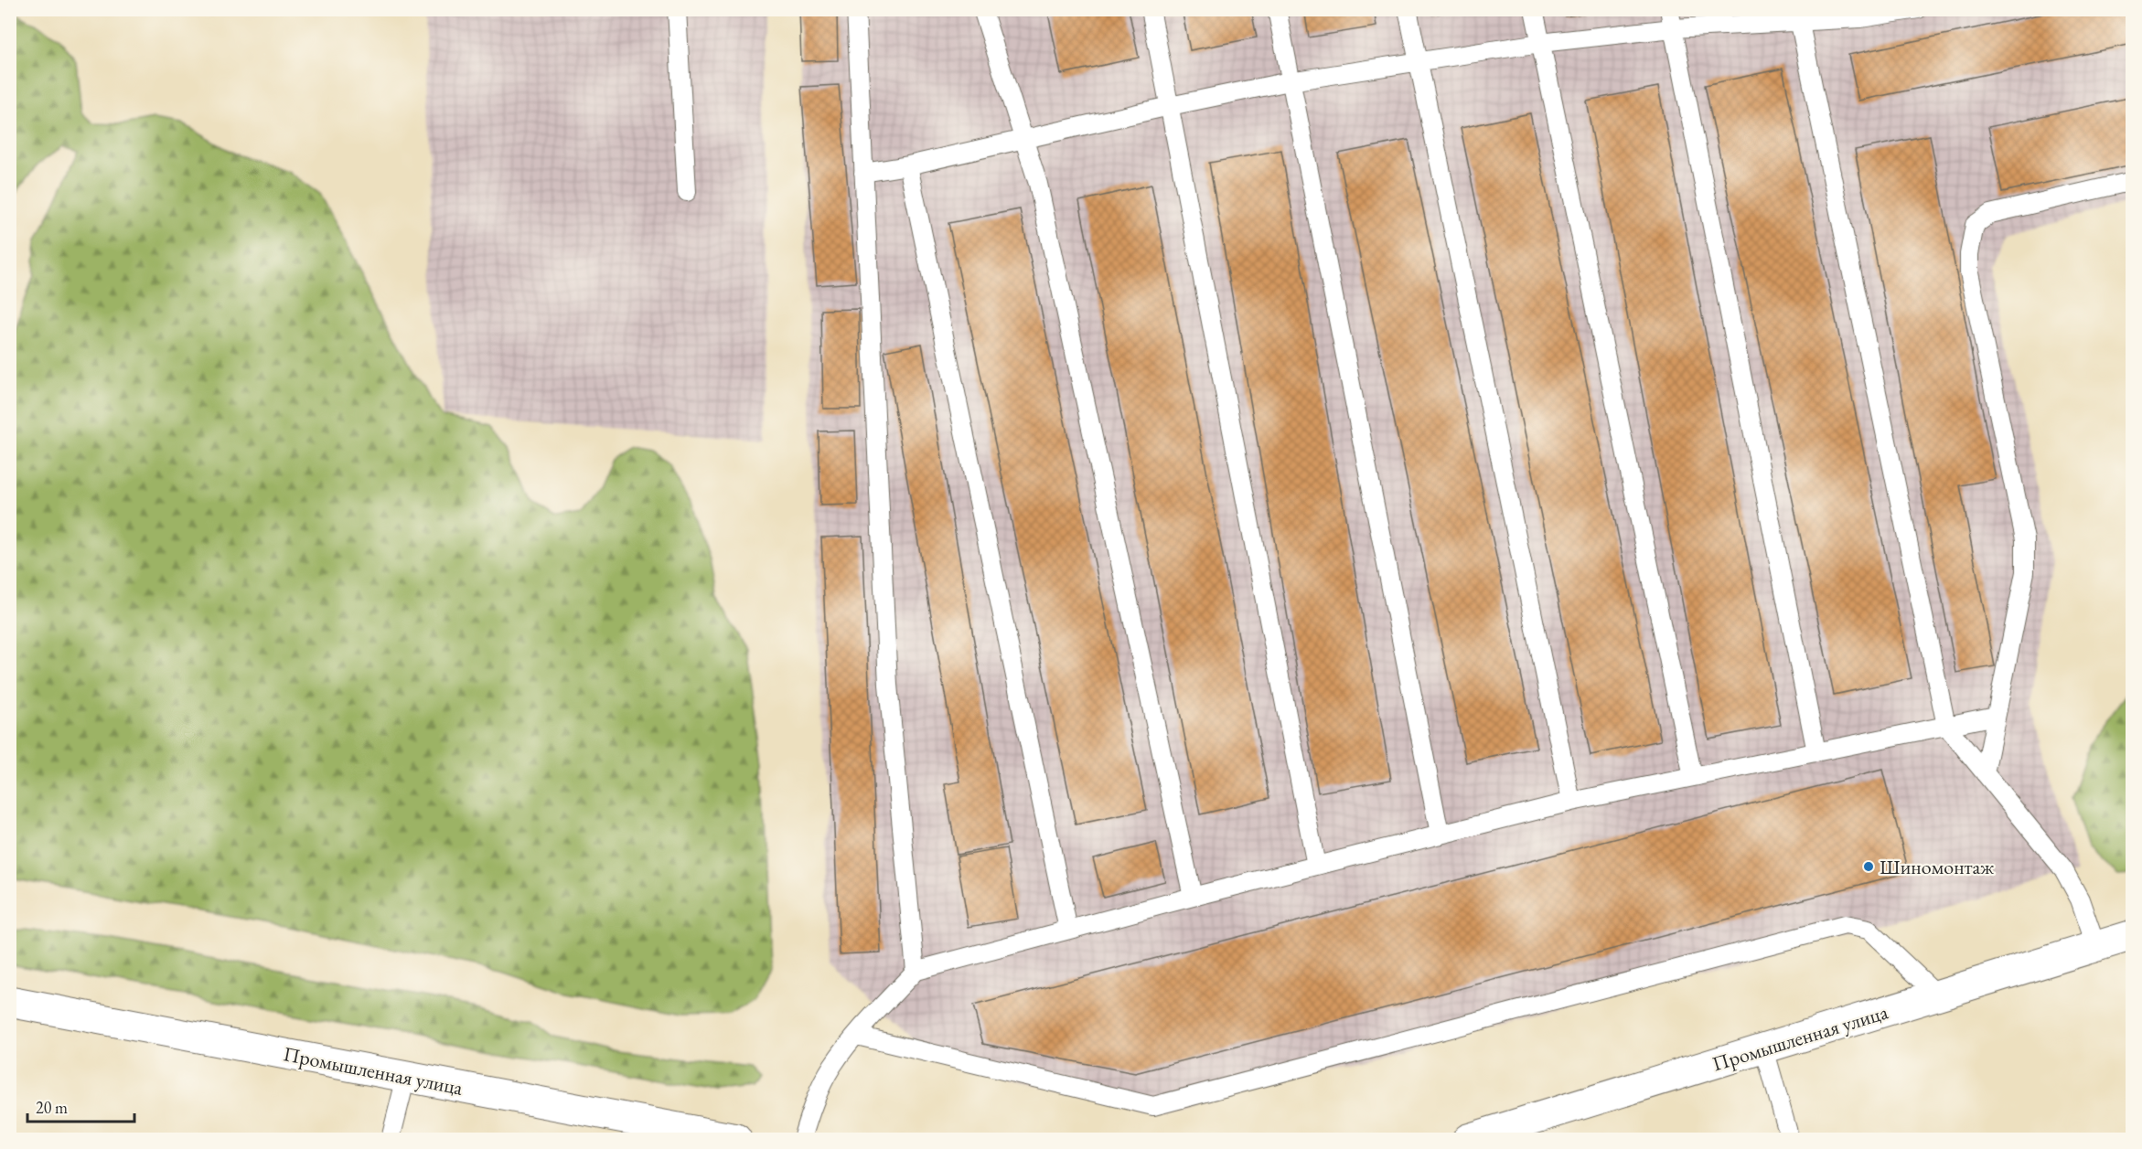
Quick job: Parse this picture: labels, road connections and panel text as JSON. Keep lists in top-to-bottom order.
{
  "streets": {
    "street": ["Промышленная улица"]
  },
  "places": ["Шиномонтаж"],
  "scale_bar": "20 m"
}
